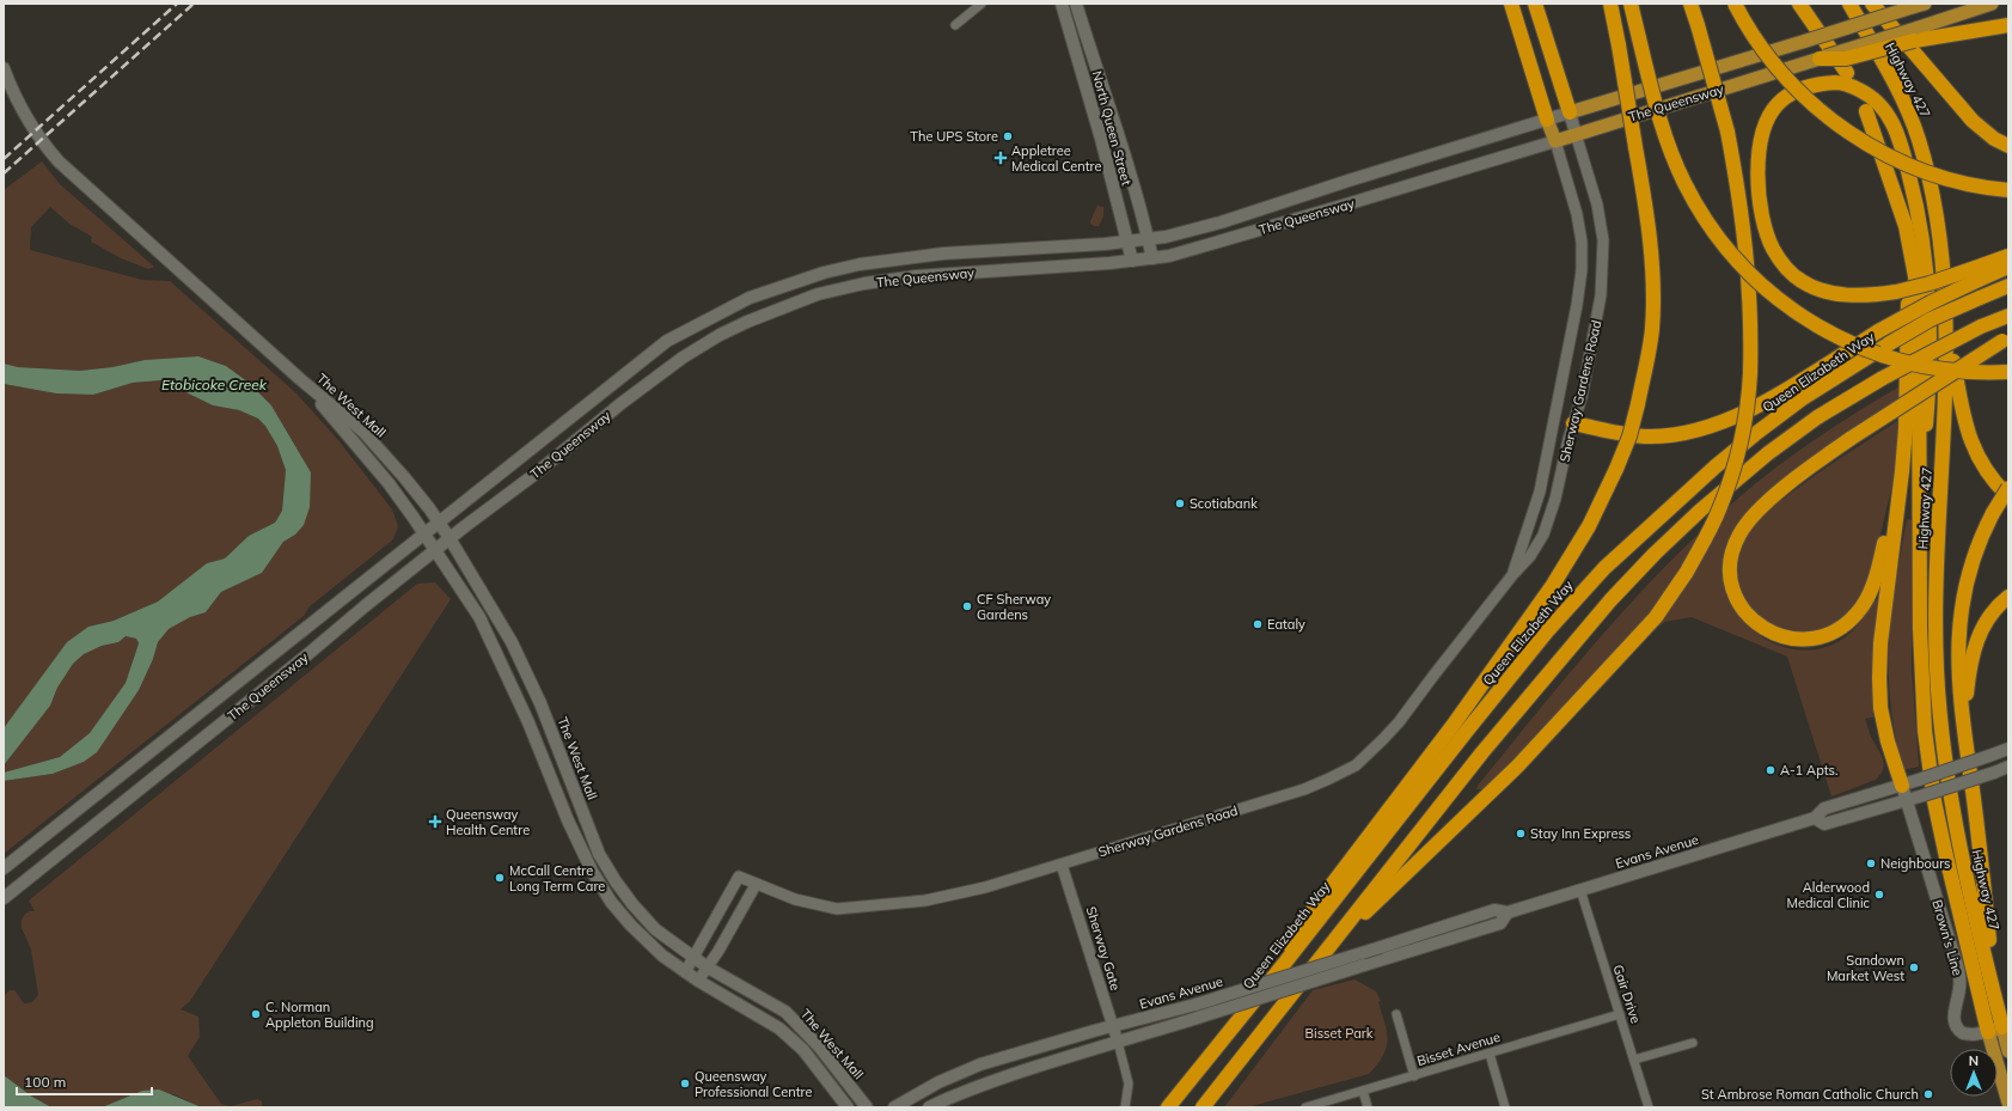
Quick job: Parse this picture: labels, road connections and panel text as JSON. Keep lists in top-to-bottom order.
{
  "streets": {
    "highway": ["Highway 427", "Queen Elizabeth Way"],
    "main road": [
      "The Queensway",
      "North Queen Street",
      "Sherway Gardens Road",
      "The West Mall",
      "Evans Avenue",
      "Brown's Line"
    ],
    "street": ["Sherway Gate", "Gair Drive", "Bisset Avenue"]
  },
  "crossings": [
    ["Highway 427", "Brown's Line"],
    ["The Queensway", "North Queen Street"],
    ["The Queensway", "Sherway Gardens Road"],
    ["The Queensway", "The West Mall"],
    ["Sherway Gardens Road", "The West Mall"],
    ["Sherway Gardens Road", "Sherway Gate"],
    ["Evans Avenue", "Brown's Line"],
    ["Evans Avenue", "Sherway Gate"],
    ["Evans Avenue", "Gair Drive"],
    ["Gair Drive", "Bisset Avenue"]
  ],
  "water": ["Etobicoke Creek"],
  "parks": ["Bisset Park"],
  "places": {
    "other": [
      "The UPS Store",
      "Scotiabank",
      "CF Sherway Gardens",
      "Eataly",
      "A-1 Apts.",
      "Stay Inn Express",
      "Neighbours",
      "McCall Centre Long Term Care",
      "Alderwood Medical Clinic",
      "Sandown Market West",
      "C. Norman Appleton Building",
      "Queensway Professional Centre",
      "St Ambrose Roman Catholic Church"
    ],
    "health": ["Appletree Medical Centre", "Queensway Health Centre"]
  },
  "scale_bar": "100 m",
  "north": "top"
}
